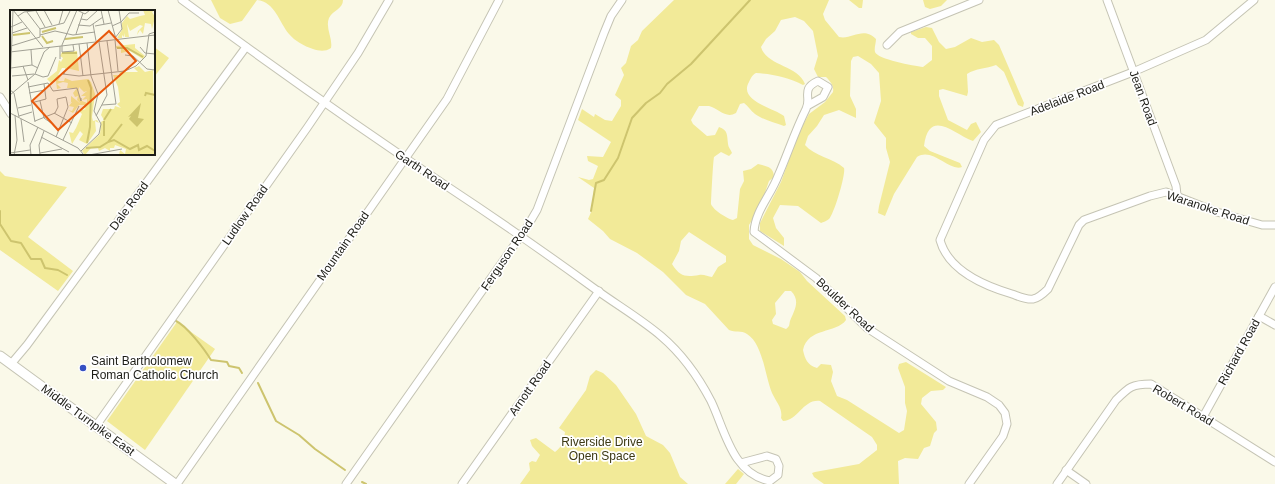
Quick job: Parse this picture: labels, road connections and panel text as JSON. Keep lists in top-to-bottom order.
{
  "streets": {
    "main road": ["Middle Turnpike East"],
    "street": [
      "Adelaide Road",
      "Jean Road",
      "Garth Road",
      "Dale Road",
      "Waranoke Road",
      "Ludlow Road",
      "Mountain Road",
      "Ferguson Road",
      "Boulder Road",
      "Richard Road",
      "Arnott Road",
      "Robert Road"
    ]
  },
  "crossings": [
    ["Adelaide Road", "Jean Road"],
    ["Adelaide Road", "Waranoke Road"],
    ["Jean Road", "Waranoke Road"],
    ["Garth Road", "Dale Road"],
    ["Garth Road", "Ludlow Road"],
    ["Garth Road", "Mountain Road"],
    ["Garth Road", "Ferguson Road"],
    ["Garth Road", "Arnott Road"],
    ["Dale Road", "Middle Turnpike East"],
    ["Ludlow Road", "Middle Turnpike East"],
    ["Mountain Road", "Middle Turnpike East"],
    ["Richard Road", "Robert Road"]
  ],
  "parks": ["Riverside Drive Open Space"],
  "places": ["Saint Bartholomew Roman Catholic Church"]
}
